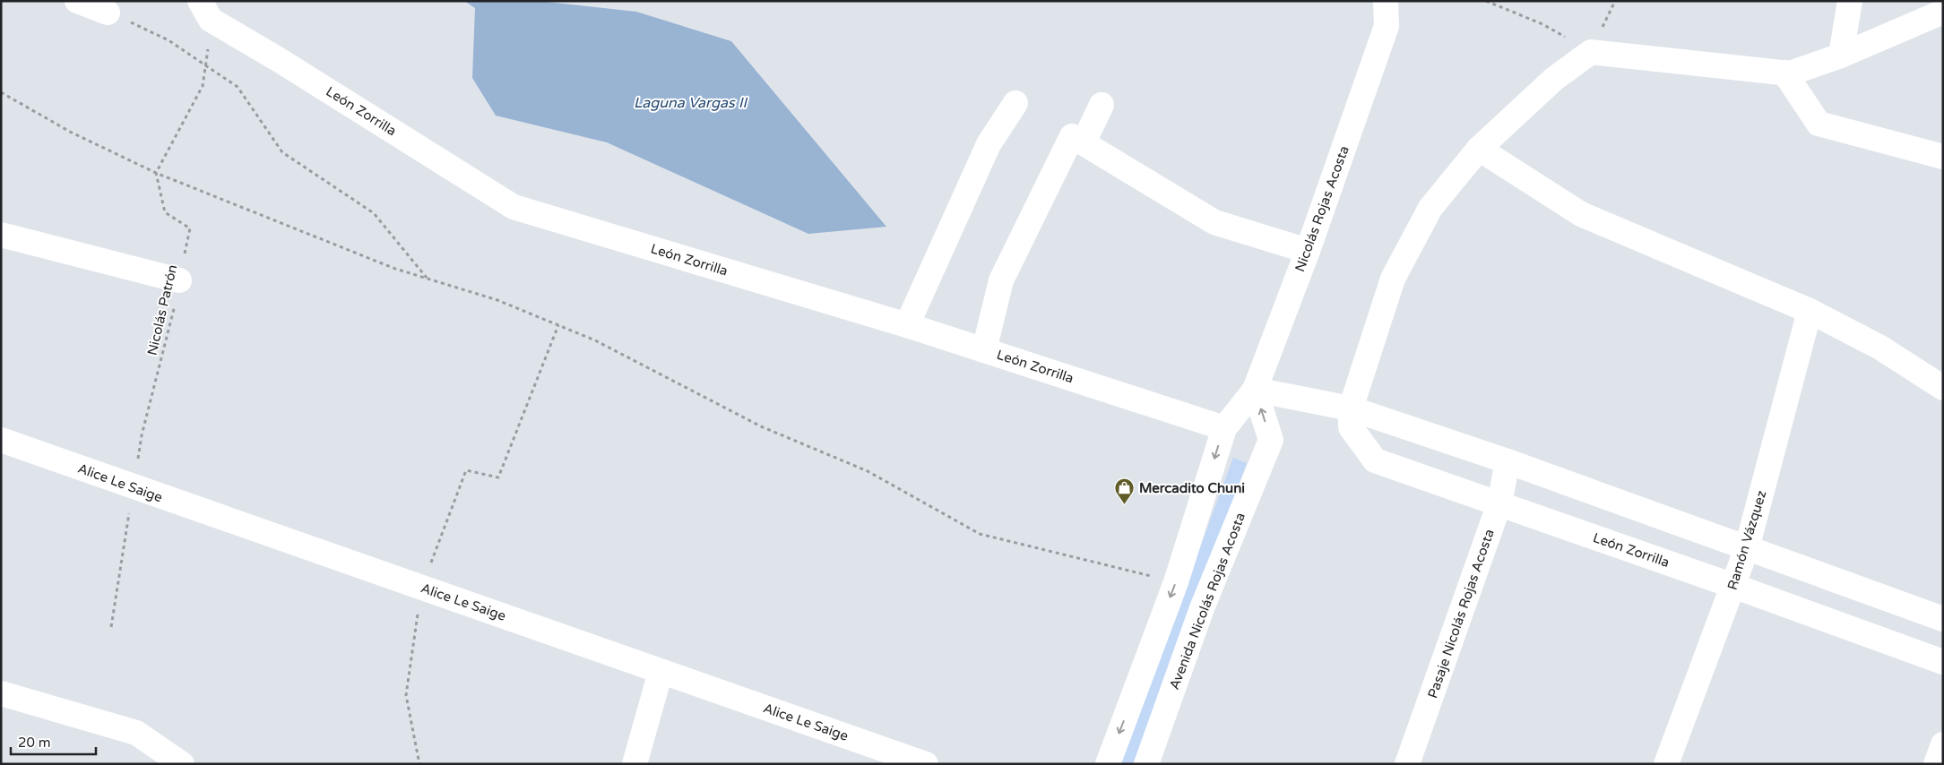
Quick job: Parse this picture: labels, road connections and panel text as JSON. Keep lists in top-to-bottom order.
{
  "streets": {
    "street": [
      "León Zorrilla",
      "Nicolás Rojas Acosta",
      "Alice Le Saige",
      "Ramón Vázquez",
      "Avenida Nicolás Rojas Acosta",
      "Pasaje Nicolás Rojas Acosta"
    ],
    "path": ["Nicolás Patrón"]
  },
  "crossings": [
    ["León Zorrilla", "Ramón Vázquez"],
    ["León Zorrilla", "Pasaje Nicolás Rojas Acosta"],
    ["Nicolás Rojas Acosta", "Avenida Nicolás Rojas Acosta"],
    ["Nicolás Patrón", "Alice Le Saige"]
  ],
  "water": ["Laguna Vargas II"],
  "places": {
    "shop": ["Mercadito Chuni"]
  },
  "scale_bar": "20 m"
}
